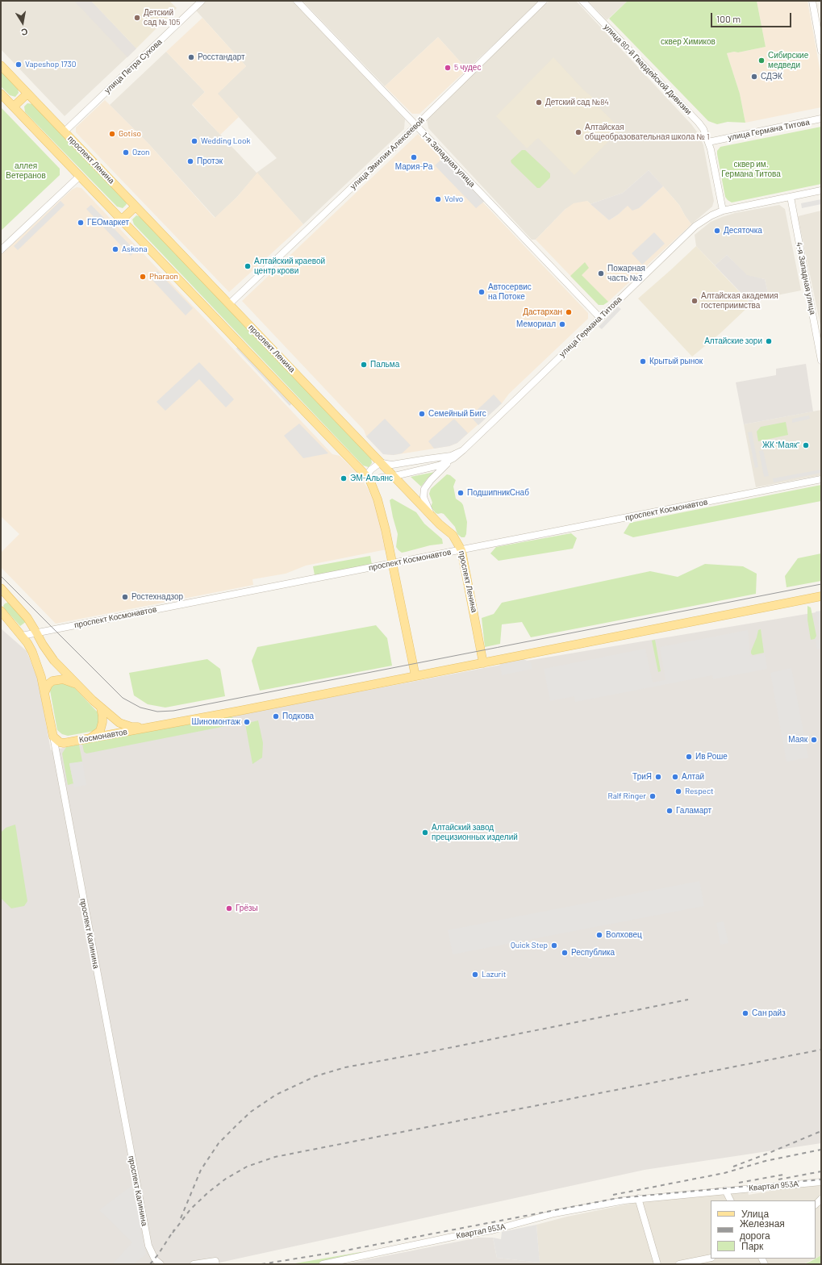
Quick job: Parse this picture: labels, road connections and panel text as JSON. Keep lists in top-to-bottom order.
{
  "streets": {
    "main road": ["проспект Ленина", "Космонавтов", "проспект Калинина"],
    "street": [
      "улица Петра Сухова",
      "улица 80-й Гвардейской Дивизии",
      "улица Германа Титова",
      "улица Эмилии Алексеевой",
      "1-я Западная улица",
      "4-я Западная улица",
      "проспект Космонавтов",
      "Квартал 953А"
    ]
  },
  "crossings": [
    ["улица Петра Сухова", "проспект Ленина"],
    ["улица 80-й Гвардейской Дивизии", "улица Германа Титова"],
    ["улица Германа Титова", "1-я Западная улица"],
    ["улица Германа Титова", "4-я Западная улица"],
    ["улица Эмилии Алексеевой", "проспект Ленина"],
    ["улица Эмилии Алексеевой", "1-я Западная улица"],
    ["проспект Ленина", "проспект Космонавтов"],
    ["проспект Космонавтов", "проспект Калинина"],
    ["Космонавтов", "проспект Калинина"]
  ],
  "parks": ["сквер Химиков", "сквер им. Германа Титова", "аллея Ветеранов"],
  "places": [
    "Детский сад № 105",
    "Росстандарт",
    "Сибирские медведи",
    "Vapeshop 1730",
    "5 чудес",
    "СДЭК",
    "Детский сад №84",
    "Алтайская общеобразовательная школа № 1",
    "Gotiso",
    "Wedding Look",
    "Ozon",
    "Мария-Ра",
    "Протэк",
    "Volvo",
    "ГЕОмаркет",
    "Десяточка",
    "Askona",
    "Алтайский краевой центр крови",
    "Пожарная часть №3",
    "Pharaon",
    "Автосервис на Потоке",
    "Алтайская академия гостеприимства",
    "Дастархан",
    "Мемориал",
    "Алтайские зори",
    "Крытый рынок",
    "Пальма",
    "Семейный Бигс",
    "ЖК \"Маяк\"",
    "ЭМ-Альянс",
    "ПодшипникСнаб",
    "Ростехнадзор",
    "Подкова",
    "Шиномонтаж",
    "Маяк",
    "Ив Роше",
    "ТриЯ",
    "Алтай",
    "Respect",
    "Ralf Ringer",
    "Галамарт",
    "Алтайский завод прецизионных изделий",
    "Грёзы",
    "Волховец",
    "Quick Step",
    "Республика",
    "Lazurit",
    "Сан райз"
  ],
  "legend": ["Улица", "Железная дорога", "Парк"],
  "scale_bar": "100 m",
  "north": "bottom"
}
